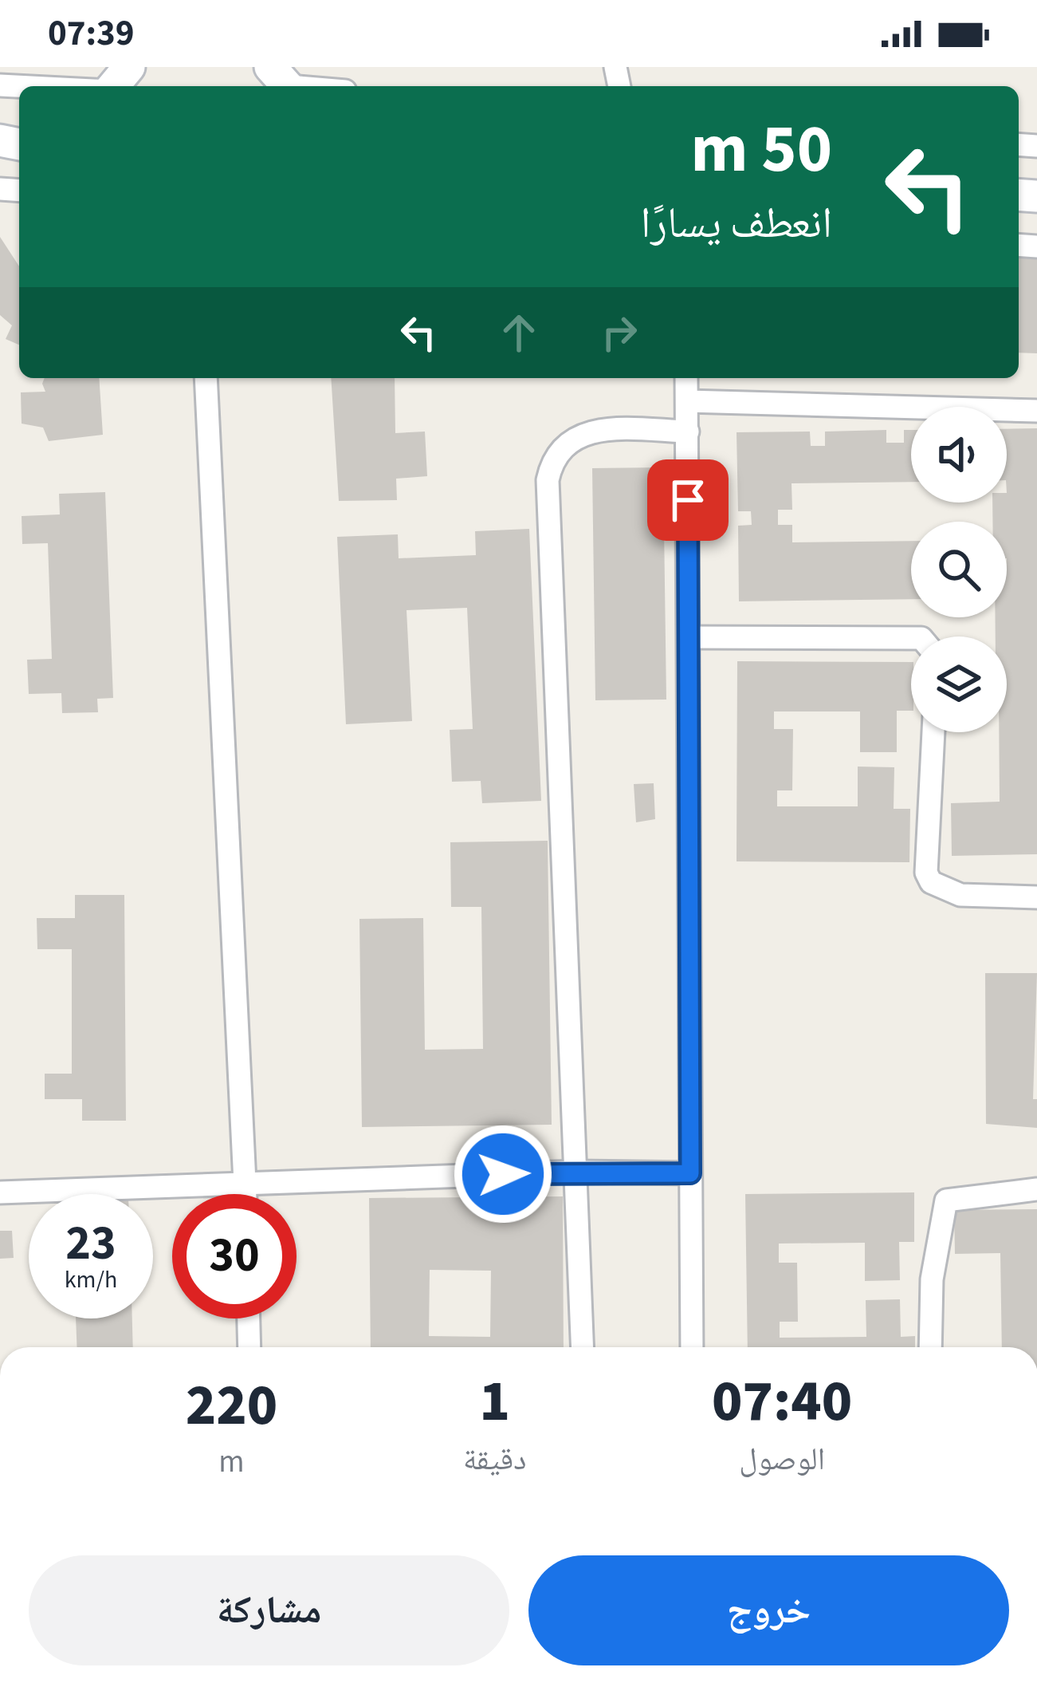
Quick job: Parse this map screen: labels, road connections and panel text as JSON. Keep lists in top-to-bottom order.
{
  "page": {
    "status": "07:39",
    "turn": ["50 m", "انعطف يسارًا"],
    "speed": "23 km/h",
    "limit": "30",
    "eta": [
      "07:40",
      "الوصول",
      "1",
      "دقيقة",
      "220",
      "m"
    ],
    "buttons": ["خروج", "مشاركة"]
  }
}
